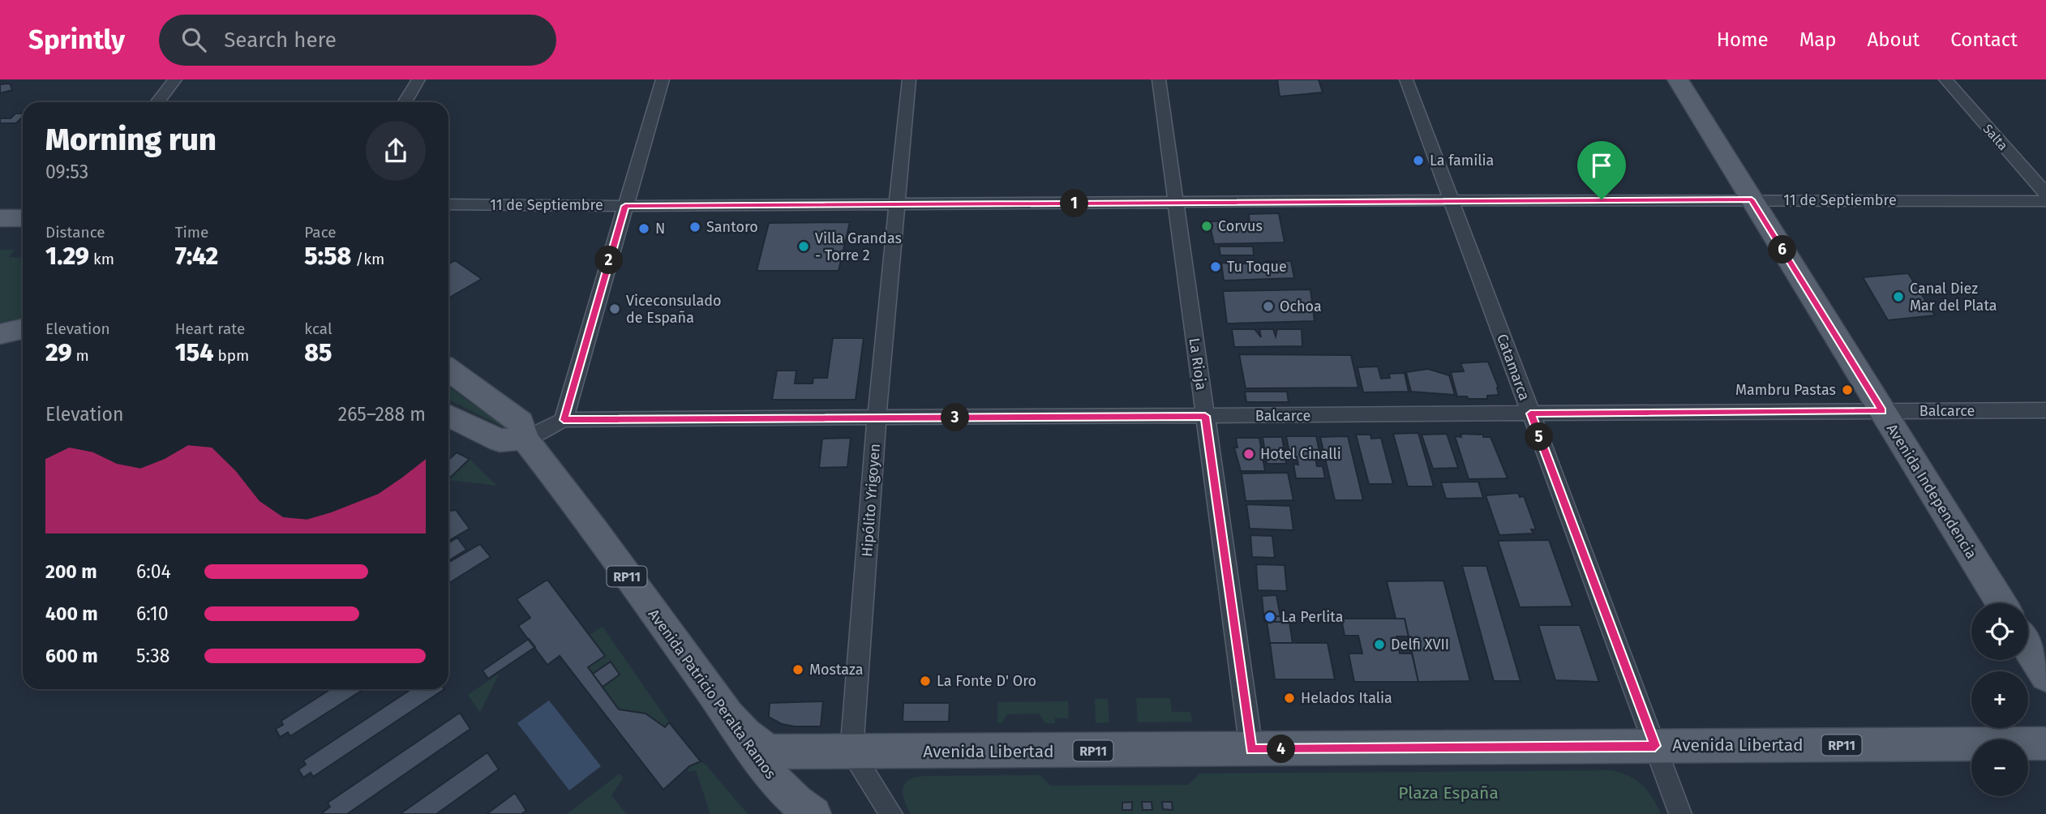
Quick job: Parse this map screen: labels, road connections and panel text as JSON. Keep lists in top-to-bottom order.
{
  "streets": {
    "main road": [
      "Avenida Independencia",
      "RP11",
      "Avenida Patricio Peralta Ramos",
      "Avenida Libertad"
    ],
    "street": [
      "Salta",
      "11 de Septiembre",
      "La Rioja",
      "Catamarca",
      "Balcarce",
      "Hipólito Yrigoyen"
    ]
  },
  "crossings": [
    ["11 de Septiembre", "La Rioja"],
    ["11 de Septiembre", "Catamarca"],
    ["11 de Septiembre", "Avenida Independencia"],
    ["11 de Septiembre", "Hipólito Yrigoyen"],
    ["La Rioja", "Balcarce"],
    ["La Rioja", "Avenida Libertad"],
    ["Catamarca", "Balcarce"],
    ["Catamarca", "Avenida Libertad"],
    ["Balcarce", "Avenida Independencia"],
    ["Balcarce", "Hipólito Yrigoyen"],
    ["Balcarce", "Avenida Patricio Peralta Ramos"],
    ["Hipólito Yrigoyen", "Avenida Libertad"],
    ["Avenida Patricio Peralta Ramos", "Avenida Libertad"]
  ],
  "parks": ["Plaza España"],
  "places": [
    "La familia",
    "Corvus",
    "Santoro",
    "N",
    "Villa Grandas - Torre 2",
    "Tu Toque",
    "Canal Diez Mar del Plata",
    "Ochoa",
    "Viceconsulado de España",
    "Mambru Pastas",
    "Hotel Cinalli",
    "La Perlita",
    "Delfi XVII",
    "Mostaza",
    "La Fonte D' Oro",
    "Helados Italia"
  ],
  "page": {
    "header": "Sprintly",
    "search": "Search here",
    "nav": [
      "Home",
      "Map",
      "About",
      "Contact"
    ],
    "heading": ["Morning run", "09:53"],
    "pins": [
      "1",
      "6",
      "2",
      "3",
      "5",
      "4"
    ],
    "stats": [
      ["Distance", "1.29 km"],
      ["Time", "7:42"],
      ["Pace", "5:58 /km"],
      ["Elevation", "29 m"],
      ["Heart rate", "154 bpm"],
      ["kcal", "85"]
    ],
    "chart": ["Elevation", "265–288 m"],
    "list": [
      {
        "name": "200 m",
        "note": "6:04"
      },
      {
        "name": "400 m",
        "note": "6:10"
      },
      {
        "name": "600 m",
        "note": "5:38"
      }
    ],
    "map_buttons": ["+", "−"]
  }
}
